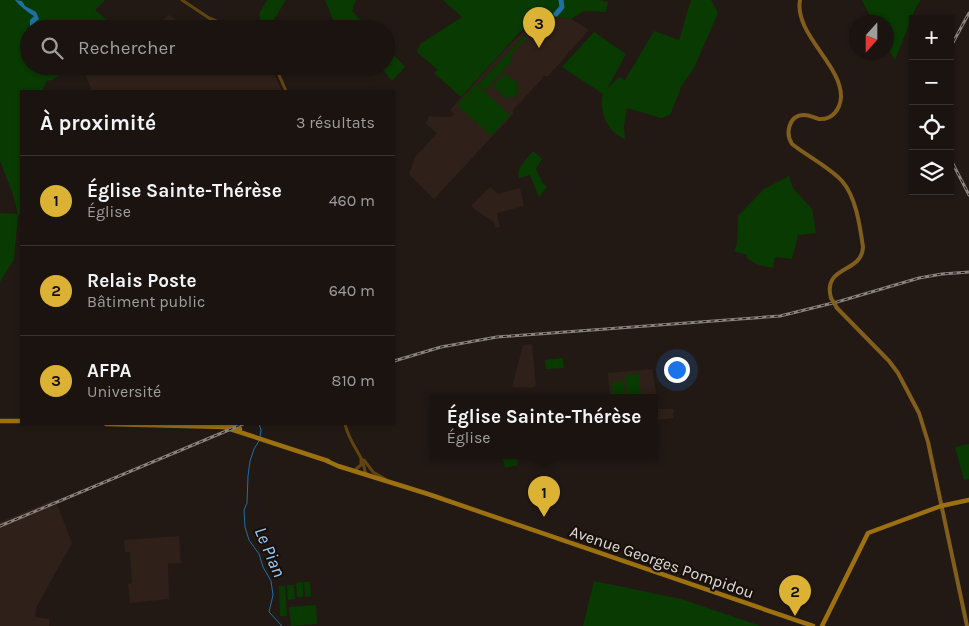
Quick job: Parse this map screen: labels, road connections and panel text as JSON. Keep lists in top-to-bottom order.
{
  "streets": {
    "main road": ["Avenue Georges Pompidou"]
  },
  "water": ["Le Pian"],
  "north": "bottom",
  "page": {
    "pins": ["3", "1", "2"],
    "map_buttons": ["+", "−"],
    "search": "Rechercher",
    "heading": ["À proximité", "3 résultats"],
    "list": [
      {
        "mark": "1",
        "name": "Église Sainte-Thérèse",
        "note": "Église",
        "value": "460 m"
      },
      {
        "mark": "2",
        "name": "Relais Poste",
        "note": "Bâtiment public",
        "value": "640 m"
      },
      {
        "mark": "3",
        "name": "AFPA",
        "note": "Université",
        "value": "810 m"
      }
    ],
    "popup": ["Église Sainte-Thérèse", "Église"]
  }
}
